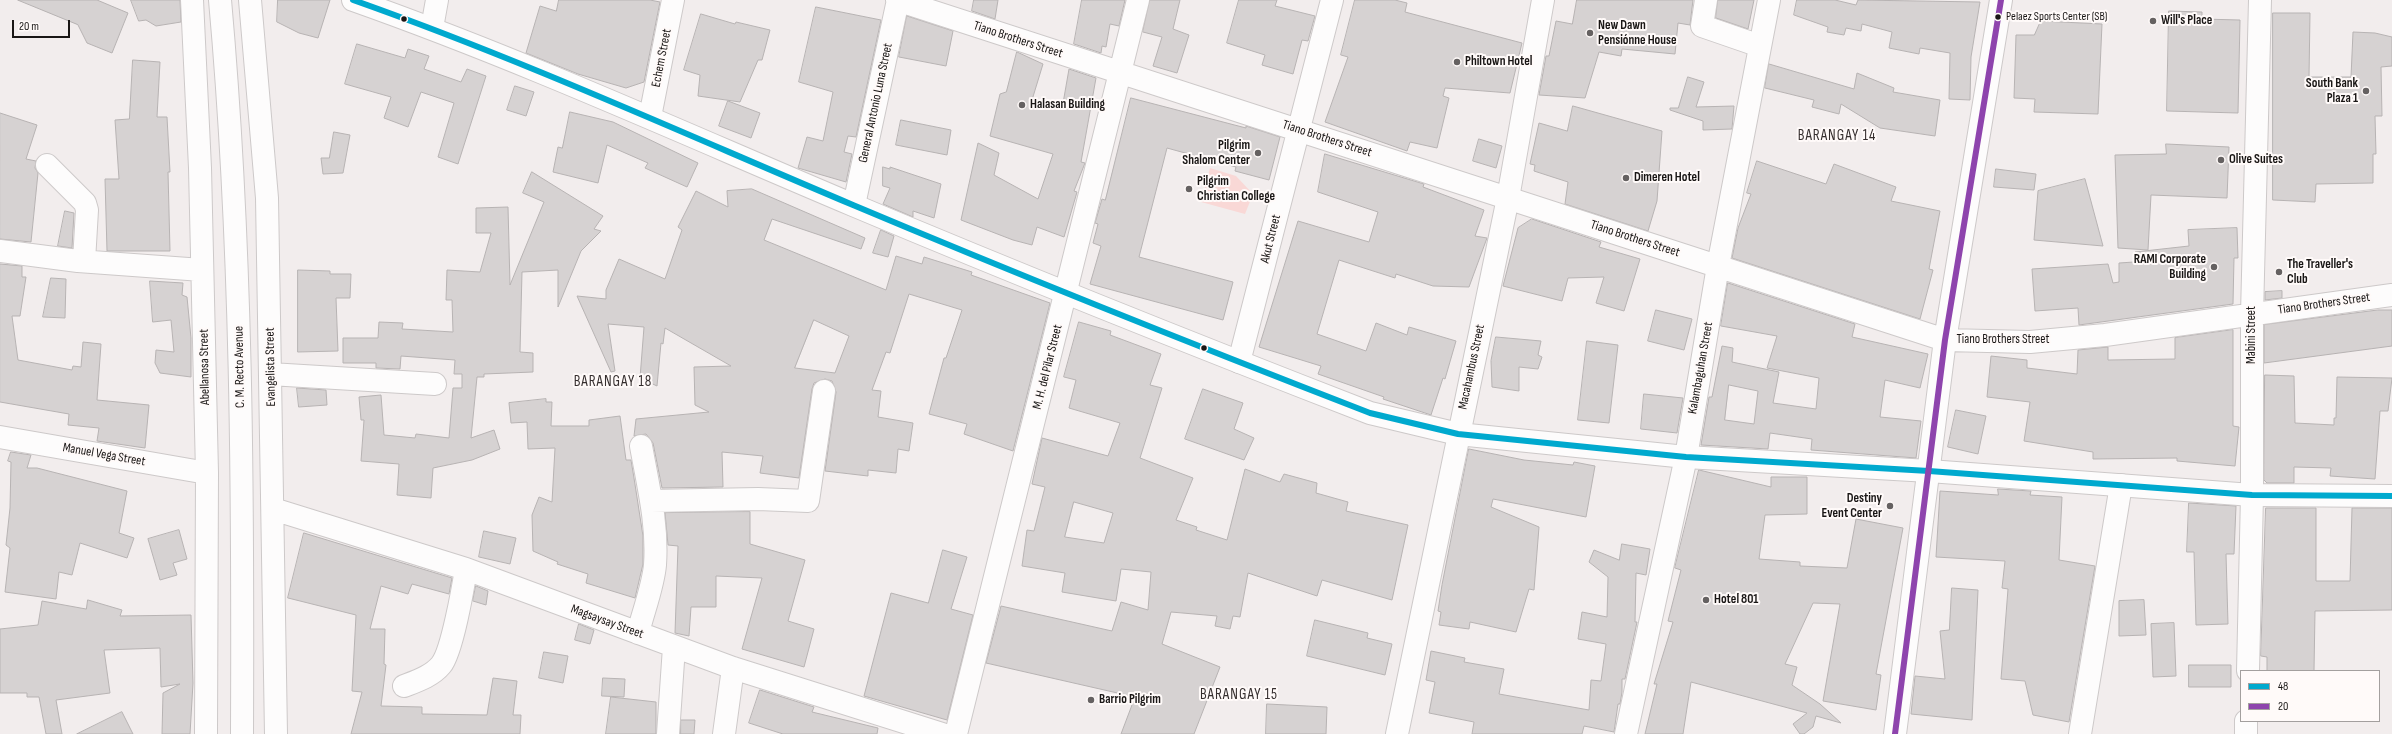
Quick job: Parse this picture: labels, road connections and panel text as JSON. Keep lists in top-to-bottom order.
{
  "streets": {
    "main road": [
      "Tiano Brothers Street",
      "Echem Street",
      "General Antonio Luna Street",
      "Akut Street",
      "Mabini Street",
      "Abellanosa Street",
      "C. M. Recto Avenue",
      "Evangelista Street",
      "M. H. del Pilar Street",
      "Macahambus Street",
      "Kalambaguhan Street",
      "Manuel Vega Street",
      "Magsaysay Street"
    ]
  },
  "crossings": [
    ["Tiano Brothers Street", "General Antonio Luna Street"],
    ["Tiano Brothers Street", "Akut Street"],
    ["Tiano Brothers Street", "Mabini Street"],
    ["Tiano Brothers Street", "M. H. del Pilar Street"],
    ["Tiano Brothers Street", "Macahambus Street"],
    ["Tiano Brothers Street", "Kalambaguhan Street"],
    ["Abellanosa Street", "Manuel Vega Street"],
    ["Evangelista Street", "Magsaysay Street"]
  ],
  "districts": ["BARANGAY 14", "BARANGAY 18", "BARANGAY 15"],
  "places": [
    "Pelaez Sports Center (SB)",
    "Will's Place",
    "New Dawn Pensiónne House",
    "Philtown Hotel",
    "South Bank Plaza 1",
    "Halasan Building",
    "Pilgrim Shalom Center",
    "Olive Suites",
    "Dimeren Hotel",
    "Pilgrim Christian College",
    "RAMI Corporate Building",
    "The Traveller's Club",
    "Destiny Event Center",
    "Hotel 801",
    "Barrio Pilgrim"
  ],
  "lines": ["transit line 48", "transit line 20"],
  "legend": ["48", "20"],
  "scale_bar": "20 m"
}
